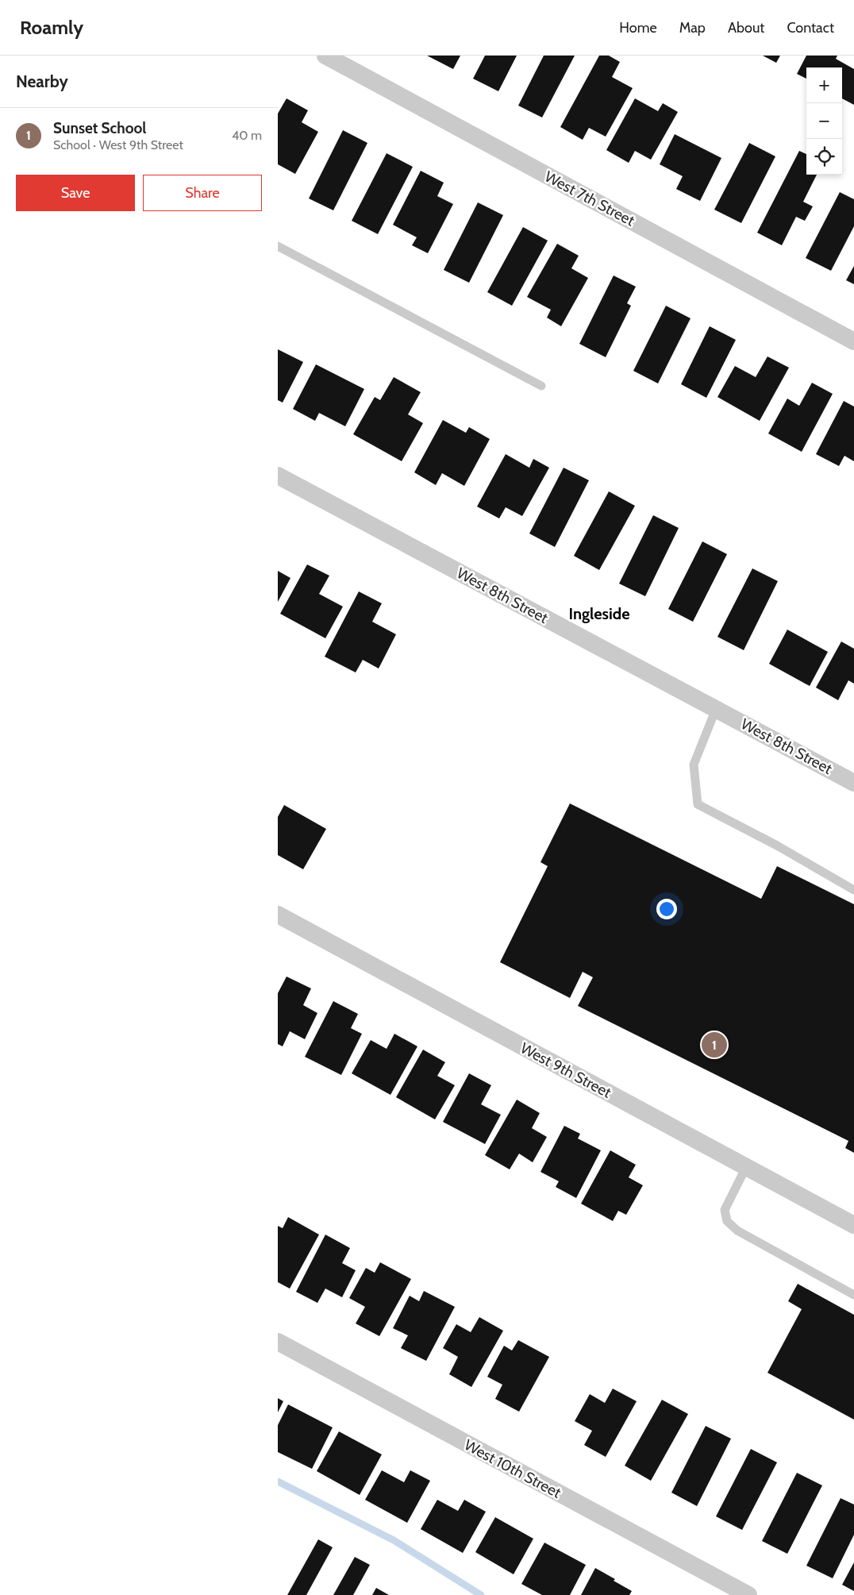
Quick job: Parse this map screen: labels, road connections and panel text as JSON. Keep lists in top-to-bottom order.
{
  "streets": {
    "street": [
      "West 7th Street",
      "West 8th Street",
      "West 9th Street",
      "West 10th Street"
    ]
  },
  "districts": ["Ingleside"],
  "page": {
    "header": "Roamly",
    "nav": [
      "Home",
      "Map",
      "About",
      "Contact"
    ],
    "heading": "Nearby",
    "map_buttons": ["+", "−"],
    "list": [
      {
        "mark": "1",
        "name": "Sunset School",
        "note": "School · West 9th Street",
        "value": "40 m"
      }
    ],
    "buttons": ["Save", "Share"],
    "pins": "1"
  }
}
